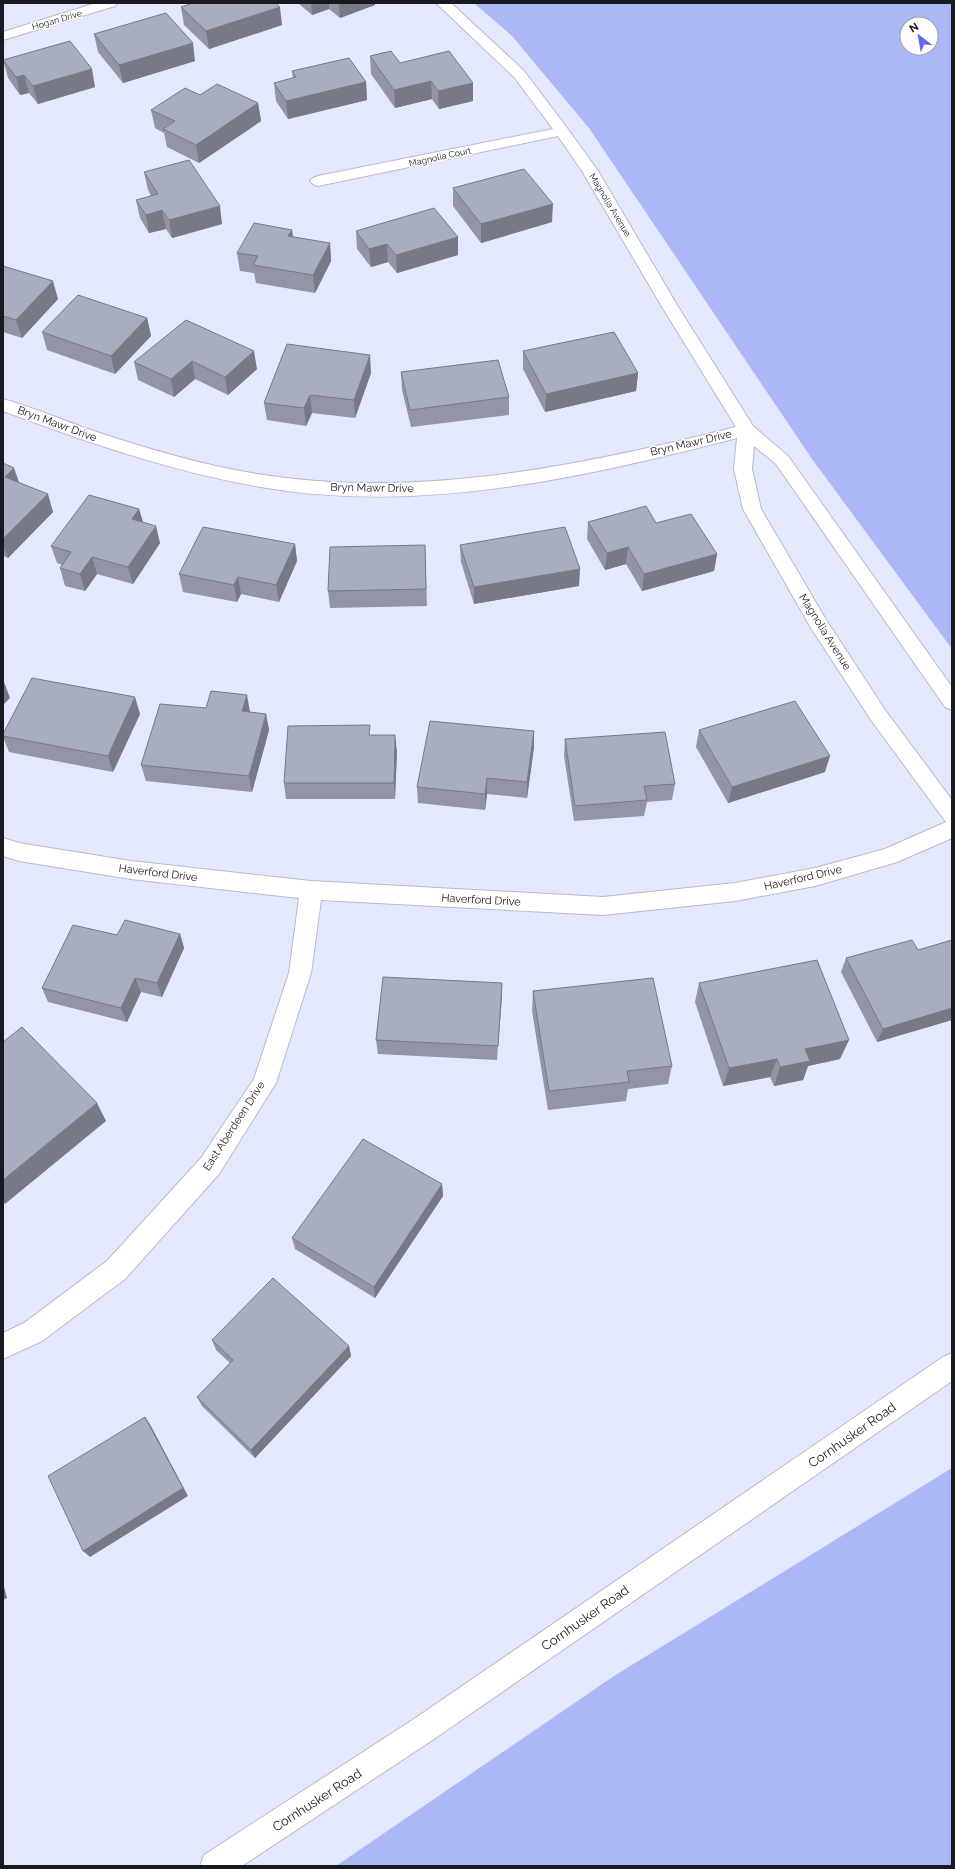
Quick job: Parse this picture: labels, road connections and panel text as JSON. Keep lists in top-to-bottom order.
{
  "streets": {
    "street": [
      "Hogan Drive",
      "Magnolia Court",
      "Magnolia Avenue",
      "Bryn Mawr Drive",
      "Haverford Drive",
      "East Aberdeen Drive",
      "Cornhusker Road"
    ]
  },
  "crossings": [
    ["Magnolia Court", "Magnolia Avenue"],
    ["Magnolia Avenue", "Bryn Mawr Drive"],
    ["Haverford Drive", "East Aberdeen Drive"]
  ],
  "north": "top left"
}
